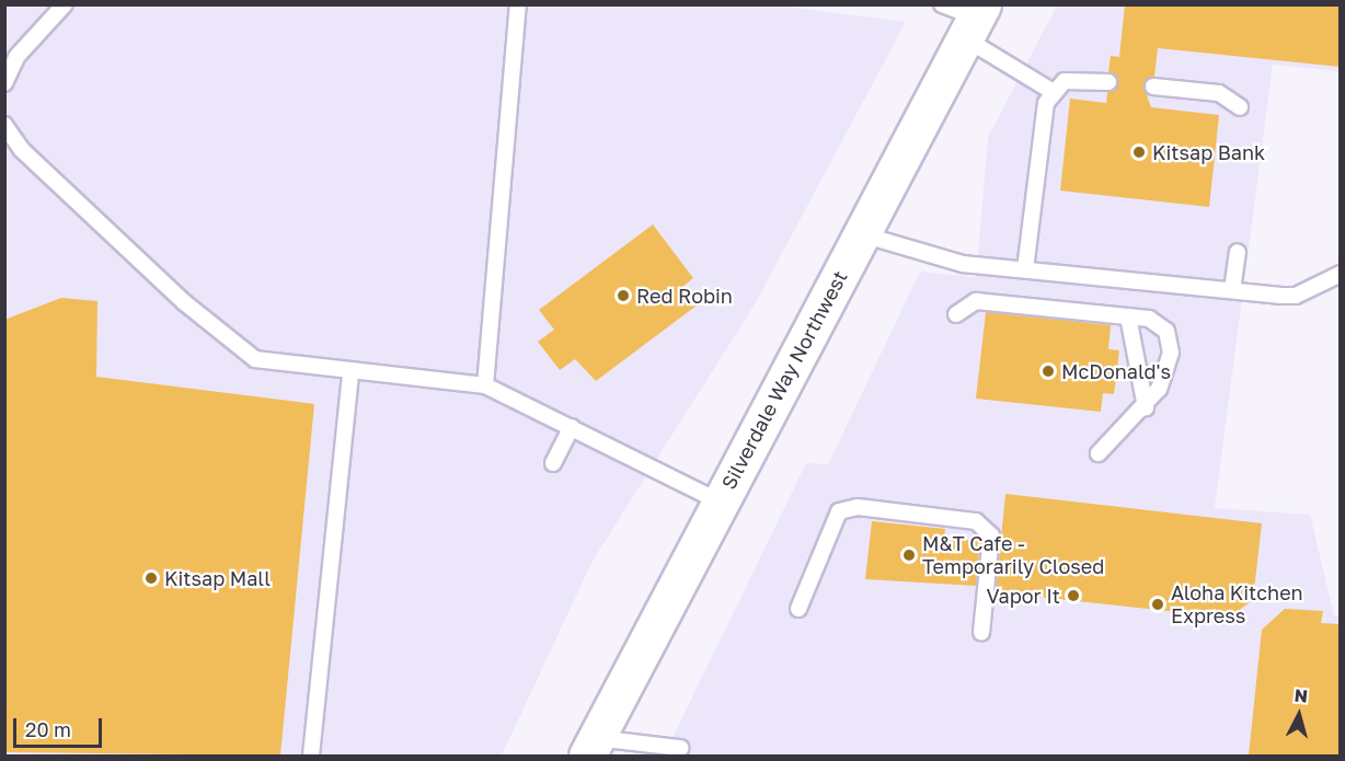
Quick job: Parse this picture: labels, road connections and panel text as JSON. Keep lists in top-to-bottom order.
{
  "streets": {
    "main road": ["Silverdale Way Northwest"]
  },
  "places": [
    "Kitsap Bank",
    "Red Robin",
    "McDonald's",
    "M&T Cafe - Temporarily Closed",
    "Kitsap Mall",
    "Vapor It",
    "Aloha Kitchen Express"
  ],
  "scale_bar": "20 m",
  "north": "top"
}
